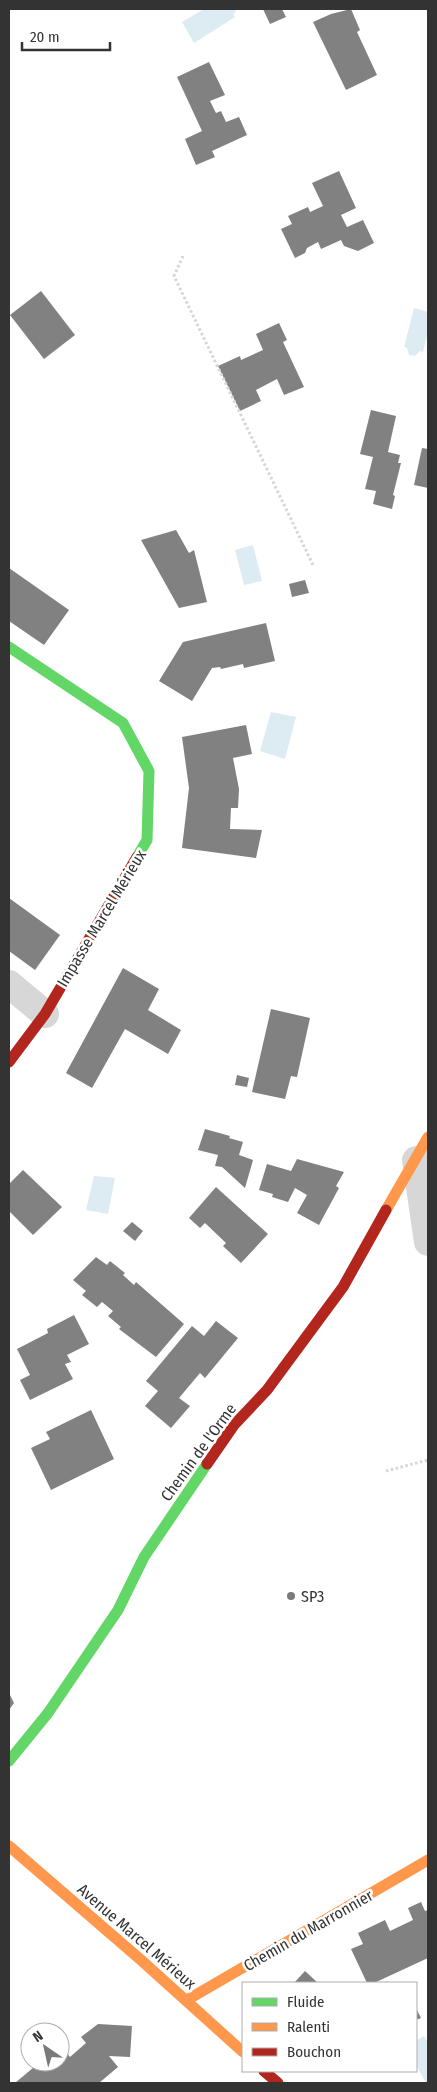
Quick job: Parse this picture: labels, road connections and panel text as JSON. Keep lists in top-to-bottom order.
{
  "streets": {
    "street": [
      "Impasse Marcel Mérieux",
      "Chemin de l'Orme",
      "Chemin du Marronnier",
      "Avenue Marcel Mérieux"
    ]
  },
  "crossings": [
    ["Chemin du Marronnier", "Avenue Marcel Mérieux"]
  ],
  "places": ["SP3"],
  "legend": ["Fluide", "Ralenti", "Bouchon"],
  "scale_bar": "20 m",
  "north": "top left"
}
